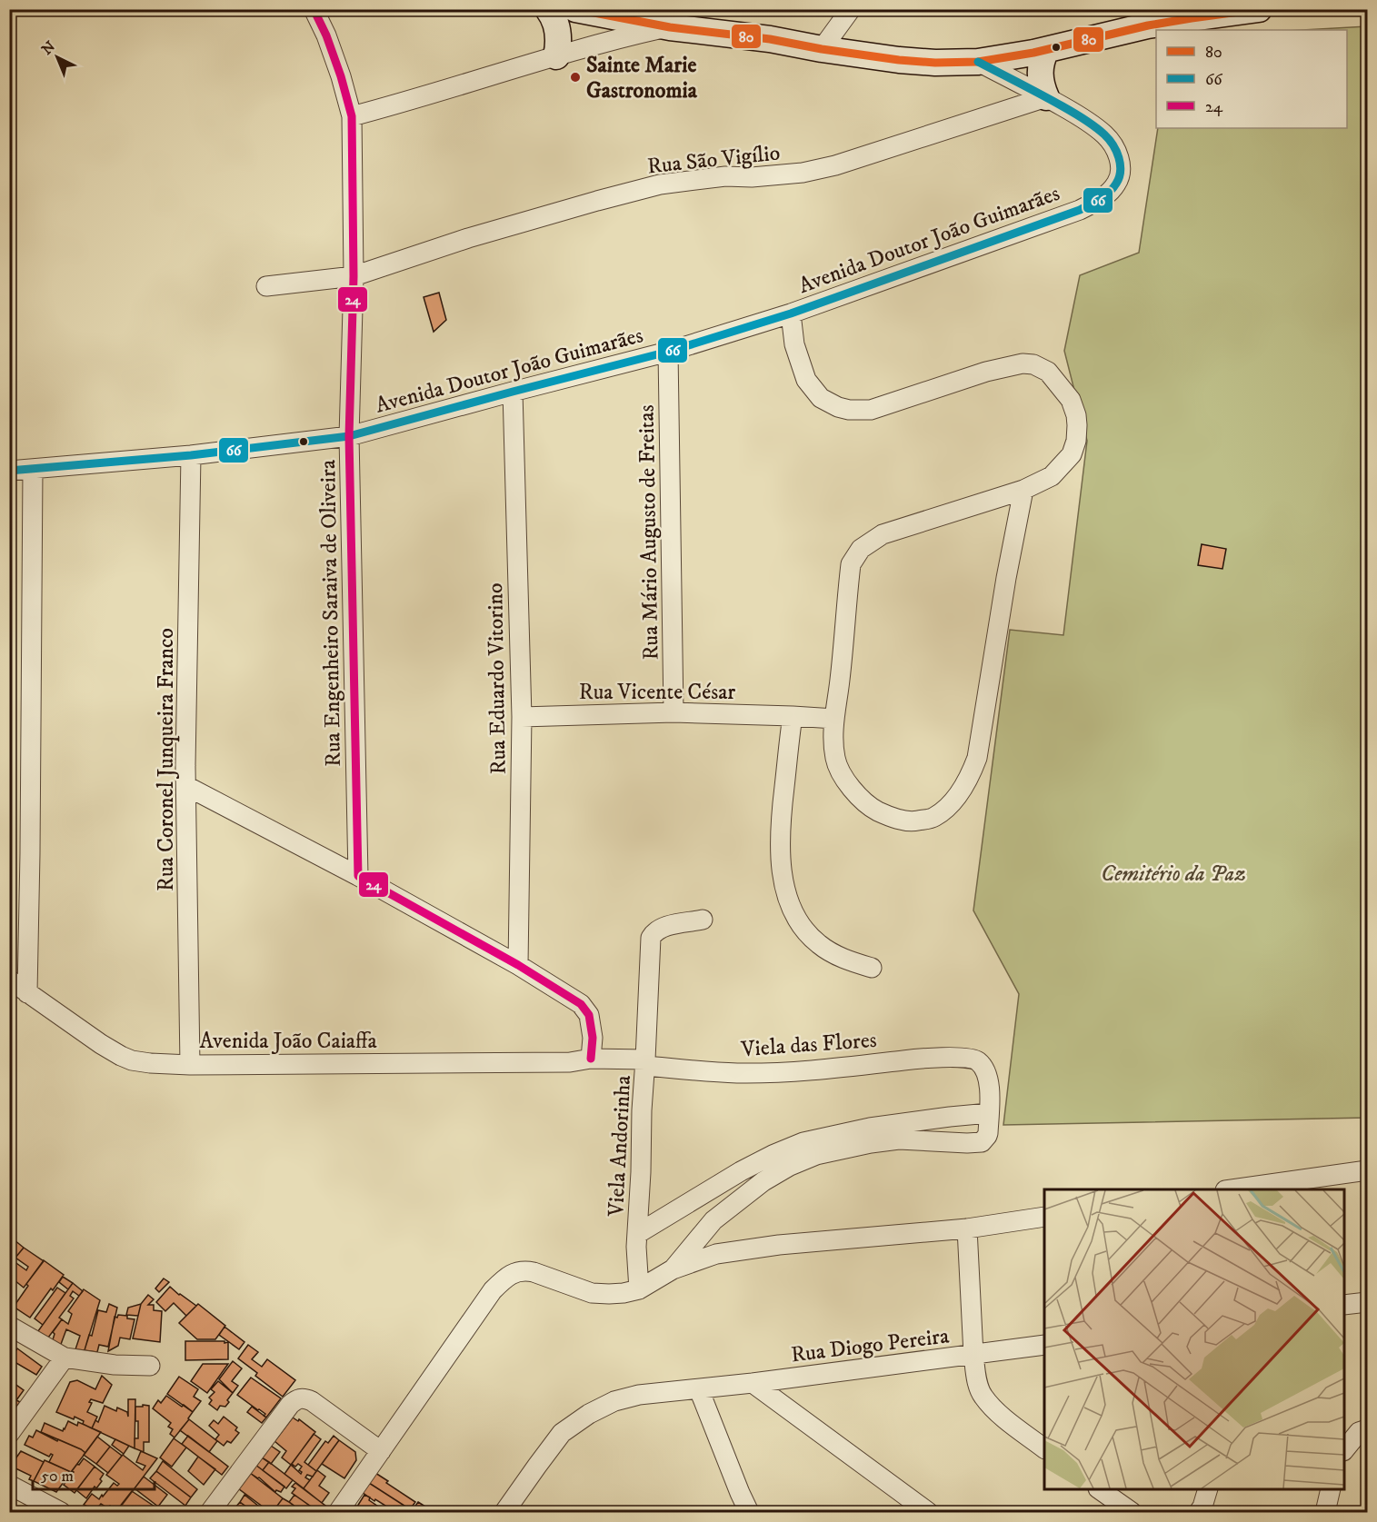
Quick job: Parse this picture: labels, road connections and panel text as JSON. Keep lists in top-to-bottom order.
{
  "streets": {
    "street": [
      "Rua São Vigílio",
      "Avenida Doutor João Guimarães",
      "Rua Mário Augusto de Freitas",
      "Rua Engenheiro Saraiva de Oliveira",
      "Rua Eduardo Vitorino",
      "Rua Vicente César",
      "Rua Coronel Junqueira Franco",
      "Avenida João Caiaffa",
      "Viela das Flores",
      "Viela Andorinha",
      "Rua Diogo Pereira"
    ]
  },
  "crossings": [
    ["Rua São Vigílio", "Avenida Doutor João Guimarães"],
    ["Rua São Vigílio", "Rua Engenheiro Saraiva de Oliveira"],
    ["Avenida Doutor João Guimarães", "Rua Mário Augusto de Freitas"],
    ["Avenida Doutor João Guimarães", "Rua Engenheiro Saraiva de Oliveira"],
    ["Avenida Doutor João Guimarães", "Rua Eduardo Vitorino"],
    ["Avenida Doutor João Guimarães", "Rua Coronel Junqueira Franco"],
    ["Rua Mário Augusto de Freitas", "Rua Vicente César"],
    ["Rua Eduardo Vitorino", "Rua Vicente César"],
    ["Rua Coronel Junqueira Franco", "Avenida João Caiaffa"],
    ["Avenida João Caiaffa", "Viela Andorinha"],
    ["Viela das Flores", "Viela Andorinha"]
  ],
  "parks": ["Cemitério da Paz"],
  "places": ["Sainte Marie Gastronomia"],
  "lines": ["transit line 80", "transit line 24", "transit line 66"],
  "legend": ["80", "66", "24"],
  "scale_bar": "50 m",
  "north": "top left"
}
